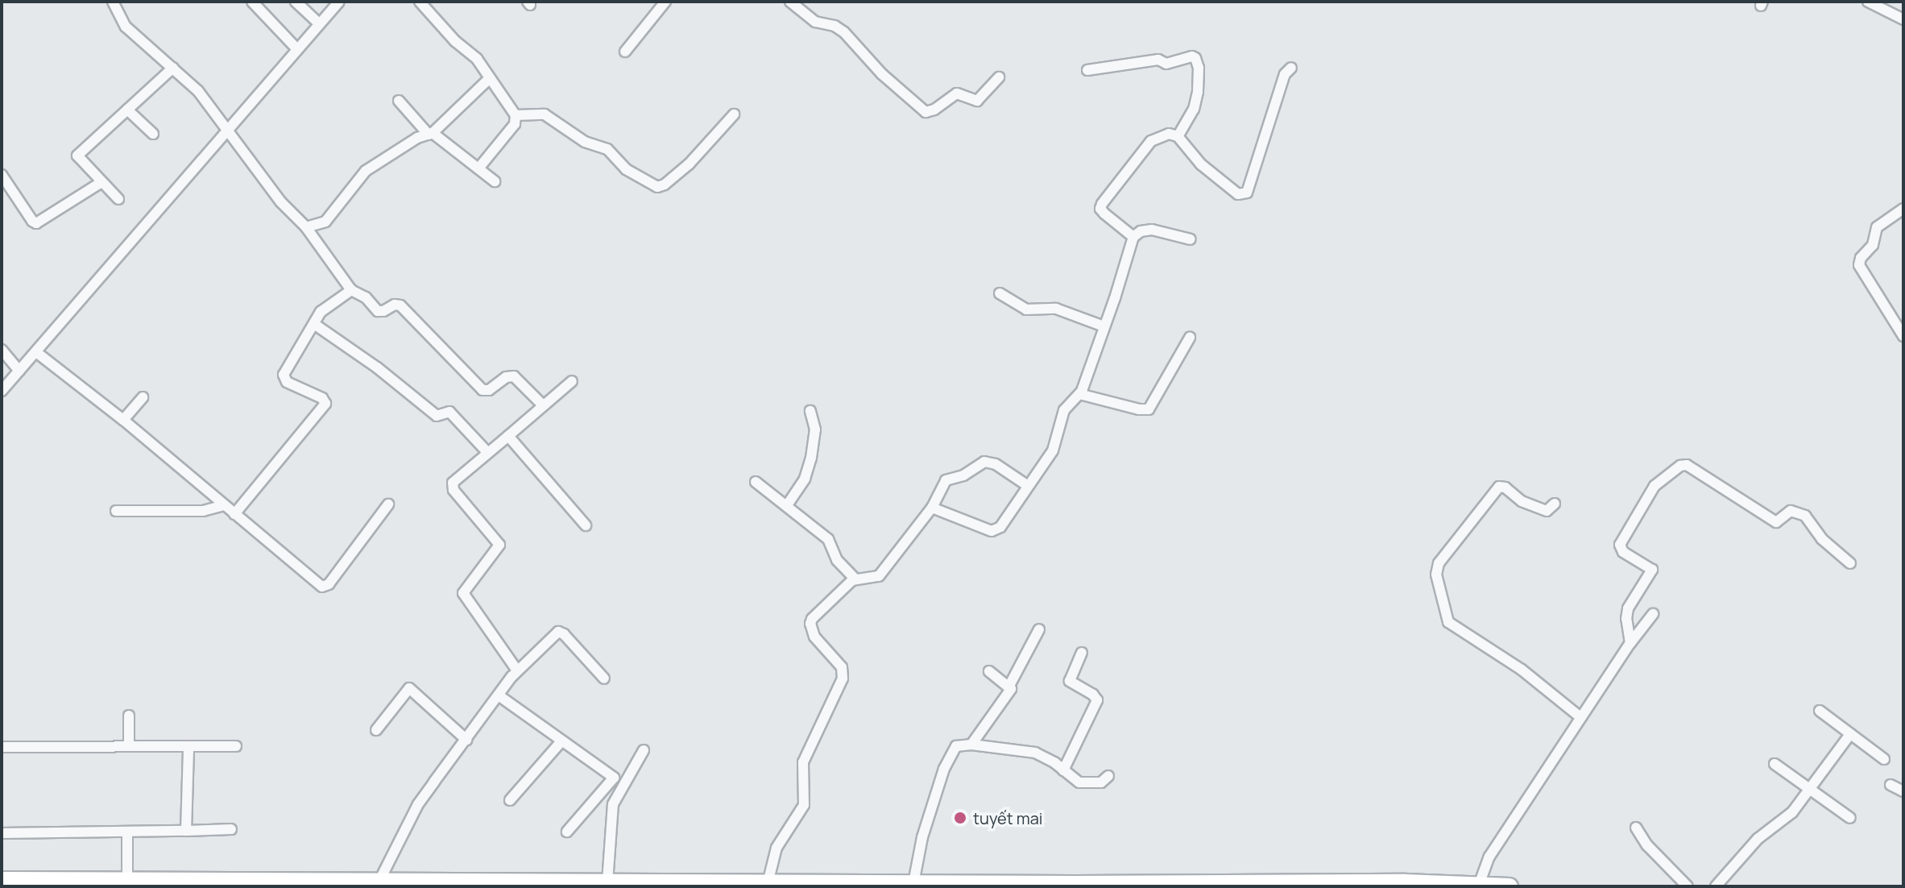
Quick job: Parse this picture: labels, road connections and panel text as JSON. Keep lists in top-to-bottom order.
{
  "places": ["tuyết mai"]
}
